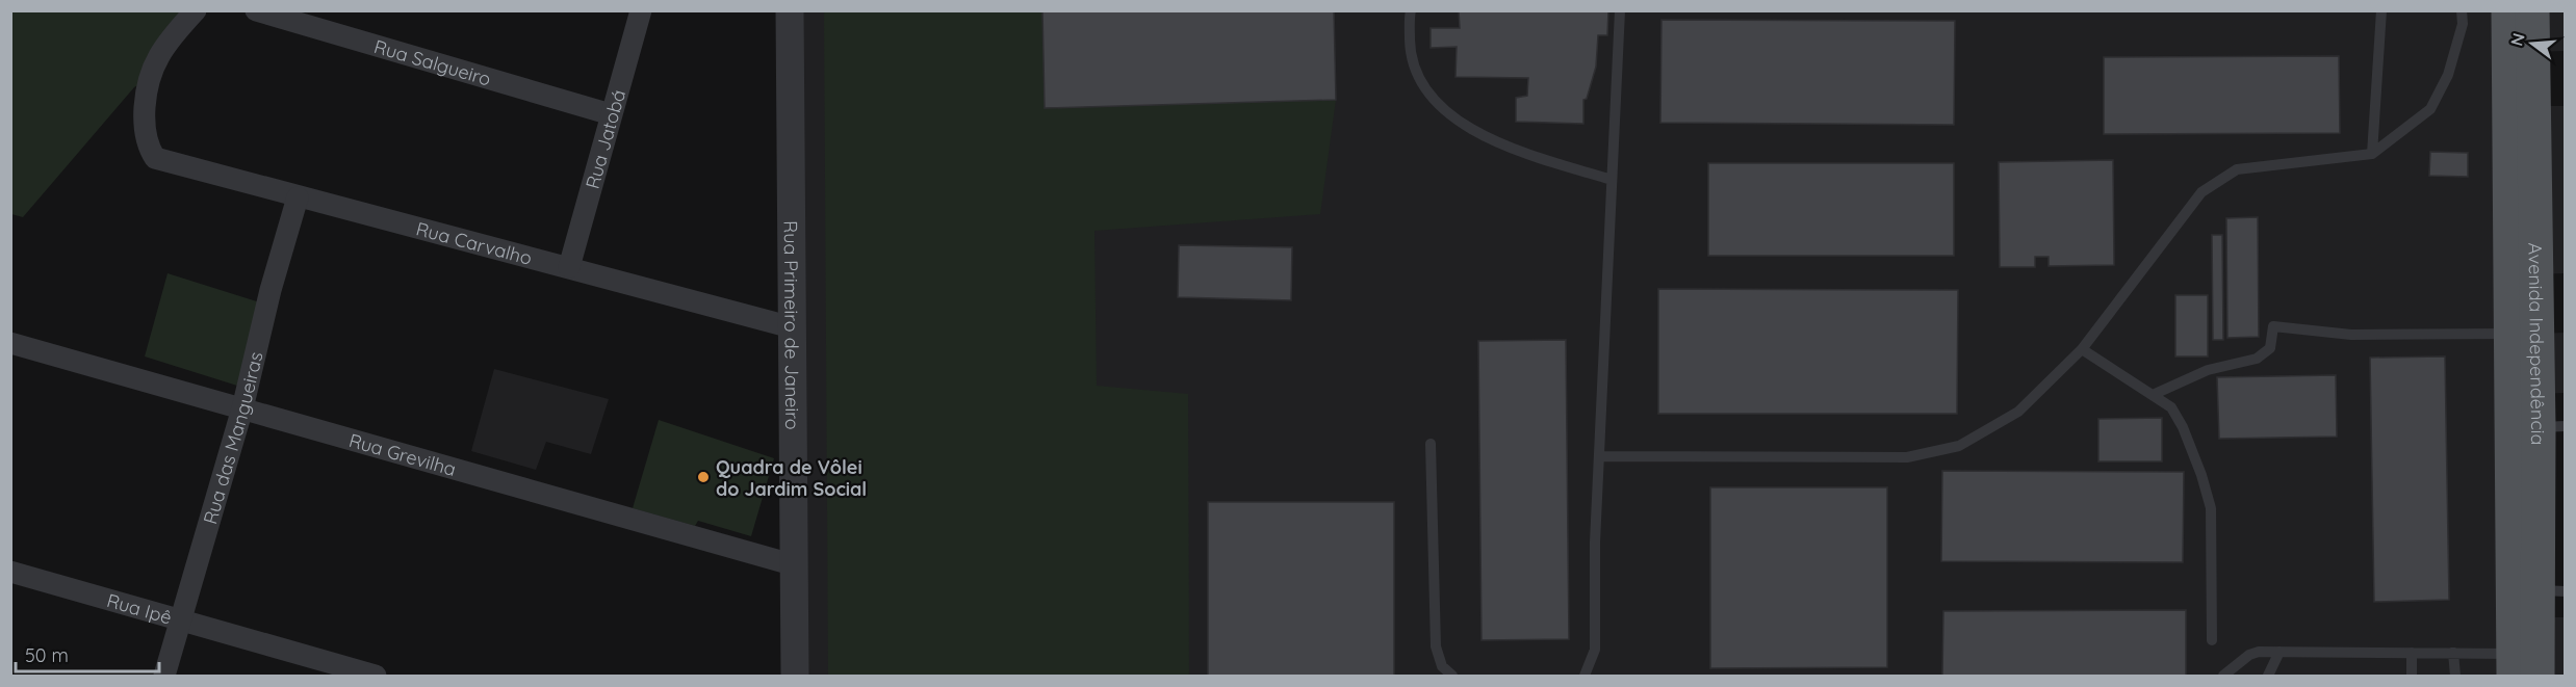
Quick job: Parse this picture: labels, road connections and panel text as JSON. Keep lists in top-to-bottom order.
{
  "streets": {
    "main road": ["Avenida Independência"],
    "street": [
      "Rua Salgueiro",
      "Rua Jatobá",
      "Rua Carvalho",
      "Rua Primeiro de Janeiro",
      "Rua das Mangueiras",
      "Rua Grevilha",
      "Rua Ipê"
    ]
  },
  "crossings": [
    ["Rua Salgueiro", "Rua Jatobá"],
    ["Rua Jatobá", "Rua Carvalho"],
    ["Rua Carvalho", "Rua Primeiro de Janeiro"],
    ["Rua Carvalho", "Rua das Mangueiras"],
    ["Rua Primeiro de Janeiro", "Rua Grevilha"],
    ["Rua das Mangueiras", "Rua Grevilha"],
    ["Rua das Mangueiras", "Rua Ipê"]
  ],
  "places": ["Quadra de Vôlei do Jardim Social"],
  "scale_bar": "50 m",
  "north": "left"
}
